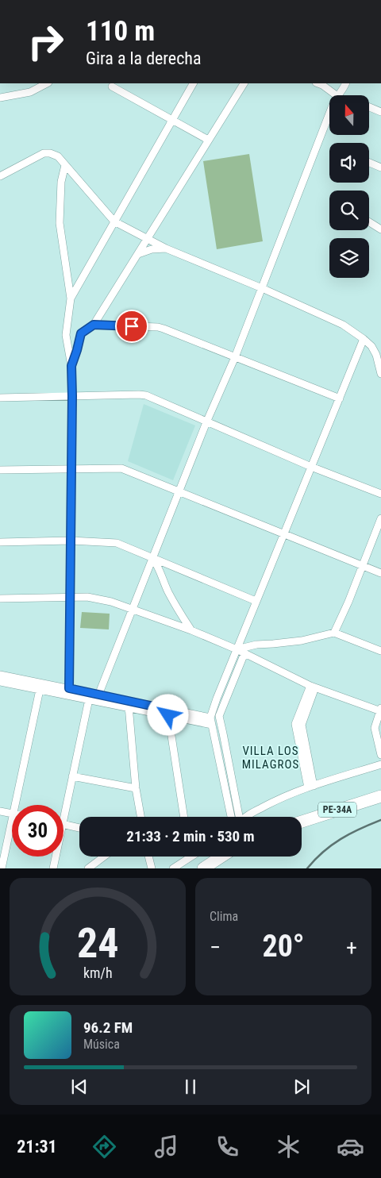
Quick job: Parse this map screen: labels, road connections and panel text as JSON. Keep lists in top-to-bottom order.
{
  "streets": {
    "highway": ["PE-34A"]
  },
  "districts": ["VILLA LOS MILAGROS"],
  "north": "top",
  "page": {
    "turn": ["110 m", "Gira a la derecha"],
    "limit": "30",
    "trip": "21:33 · 2 min · 530 m",
    "tile": "Clima",
    "heat": ["−", "20°", "+"],
    "song": ["96.2 FM", "Música"],
    "tabs": "21:31",
    "gauge": ["24", "km/h"]
  }
}
